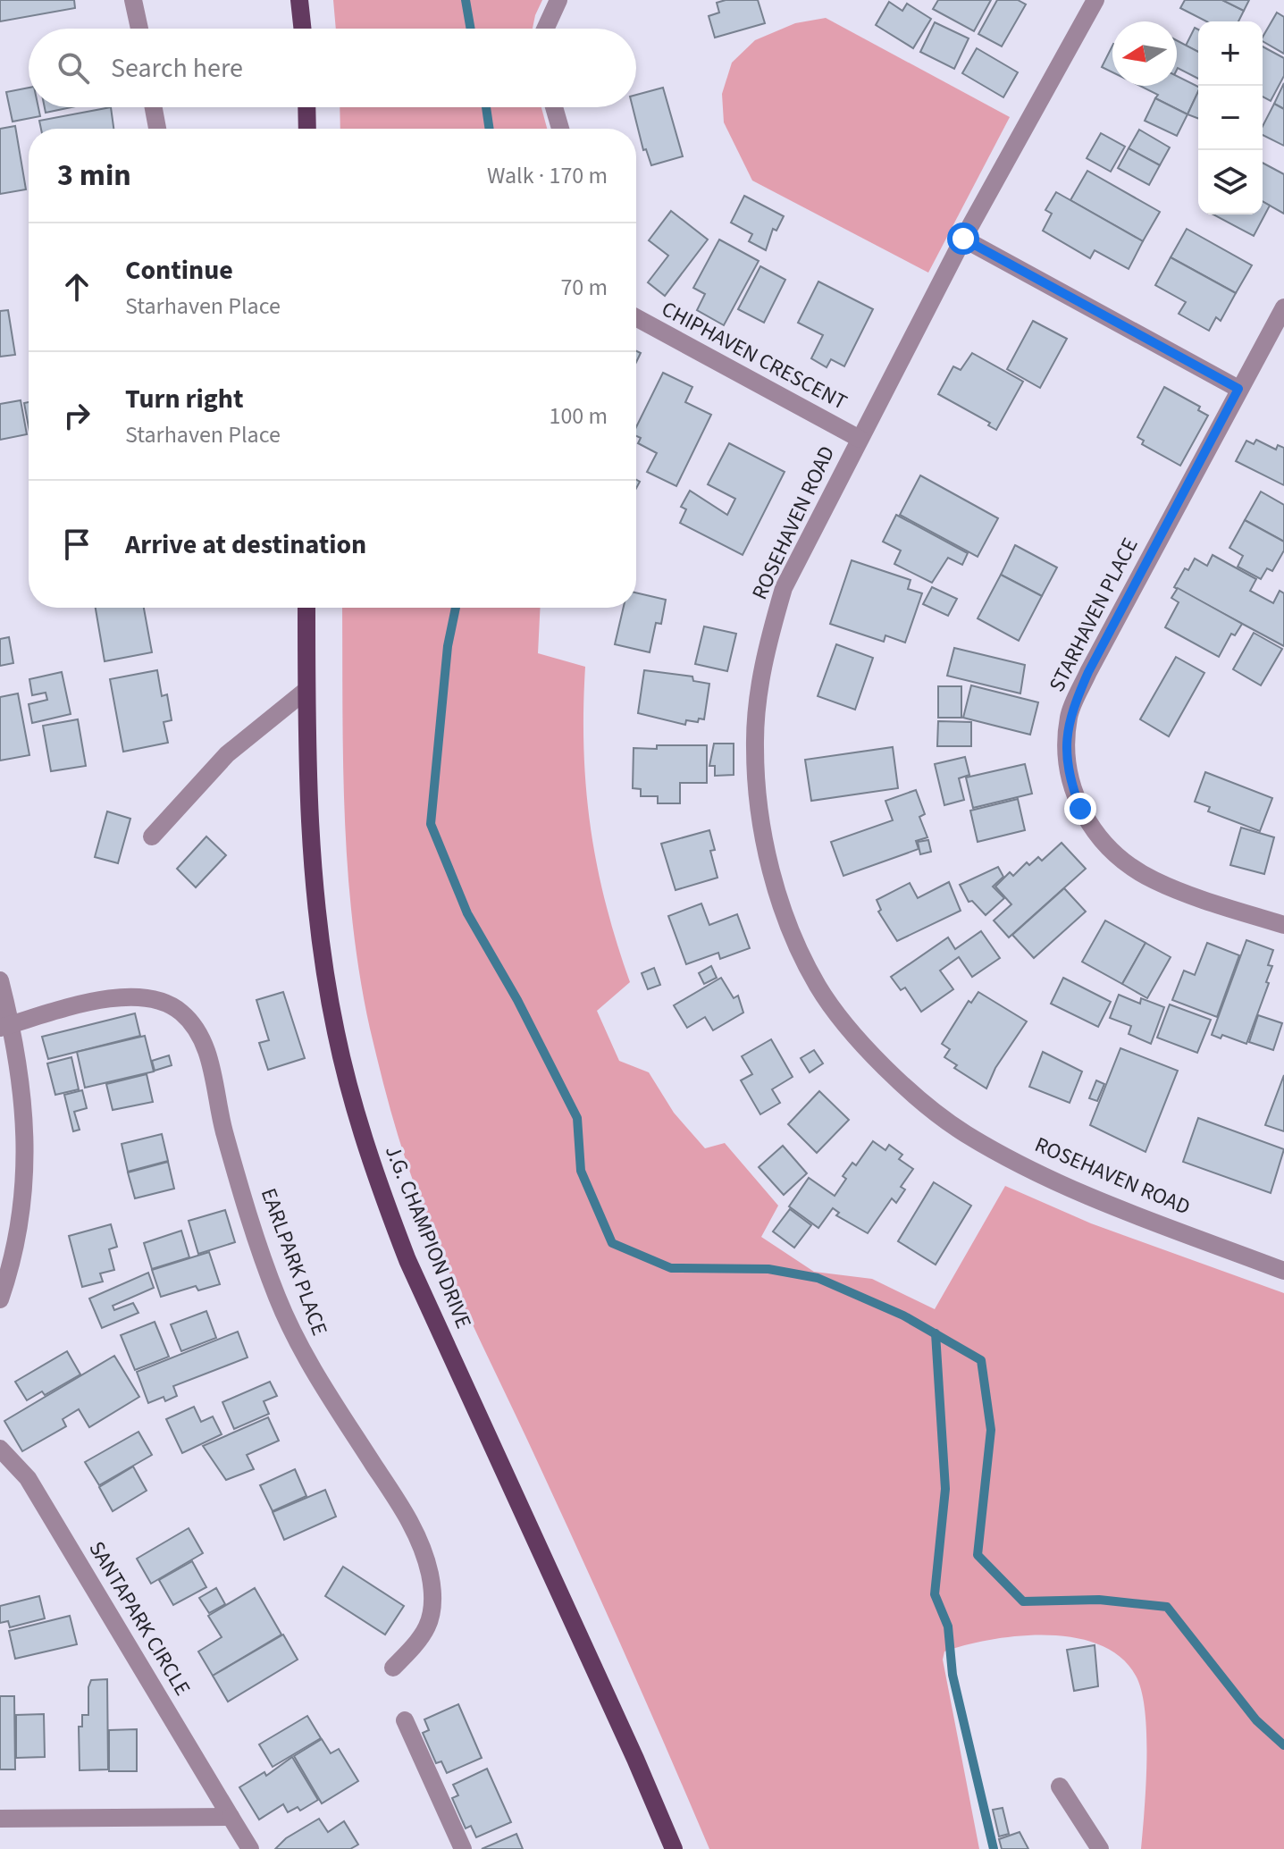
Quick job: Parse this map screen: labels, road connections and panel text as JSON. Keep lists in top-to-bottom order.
{
  "streets": {
    "main road": ["J.G. CHAMPION DRIVE"],
    "street": [
      "CHIPHAVEN CRESCENT",
      "ROSEHAVEN ROAD",
      "STARHAVEN PLACE",
      "EARLPARK PLACE",
      "SANTAPARK CIRCLE"
    ]
  },
  "crossings": [
    ["CHIPHAVEN CRESCENT", "ROSEHAVEN ROAD"]
  ],
  "north": "left",
  "page": {
    "map_buttons": ["+", "−"],
    "search": "Search here",
    "heading": ["3 min", "Walk · 170 m"],
    "list": [
      ["Continue", "Starhaven Place", "70 m"],
      ["Turn right", "Starhaven Place", "100 m"],
      "Arrive at destination"
    ]
  }
}
